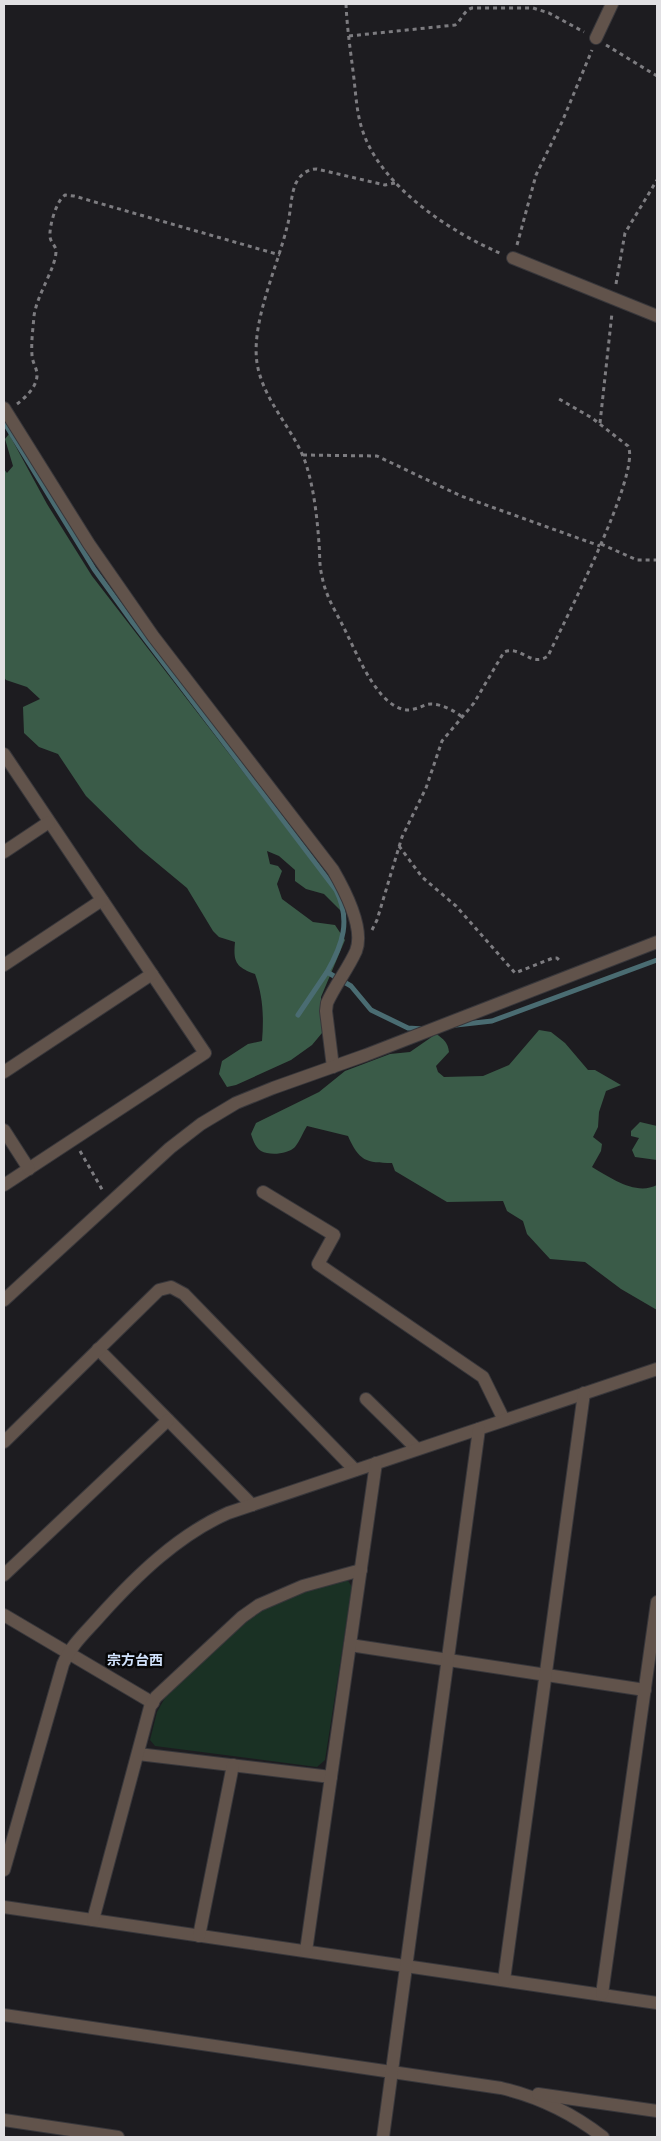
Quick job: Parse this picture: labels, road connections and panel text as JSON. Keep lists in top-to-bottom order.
{
  "districts": ["宗方台西"]
}
